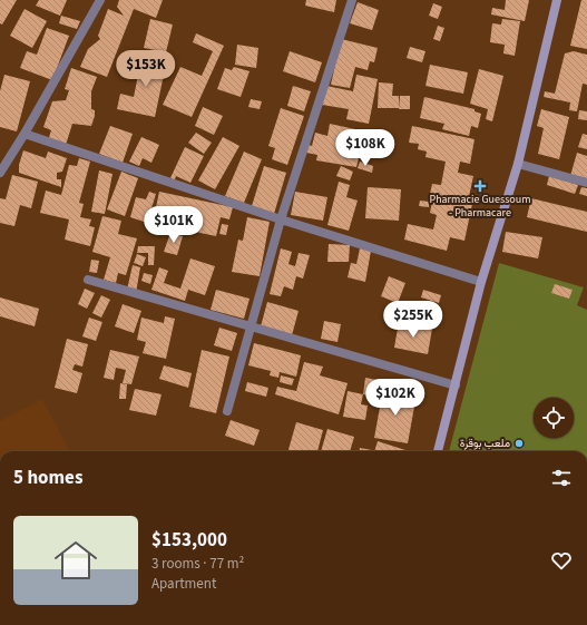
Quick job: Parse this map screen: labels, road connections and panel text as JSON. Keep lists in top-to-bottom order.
{
  "places": {
    "health": ["Pharmacie Guessoum - Pharmacare"],
    "other": ["ملعب بوقرة"]
  },
  "page": {
    "price": [
      "$153K",
      "$108K",
      "$101K",
      "$255K",
      "$102K"
    ],
    "heading": "5 homes",
    "list": [
      {
        "name": "$153,000",
        "note": "3 rooms · 77 m² · Apartment"
      }
    ]
  }
}
